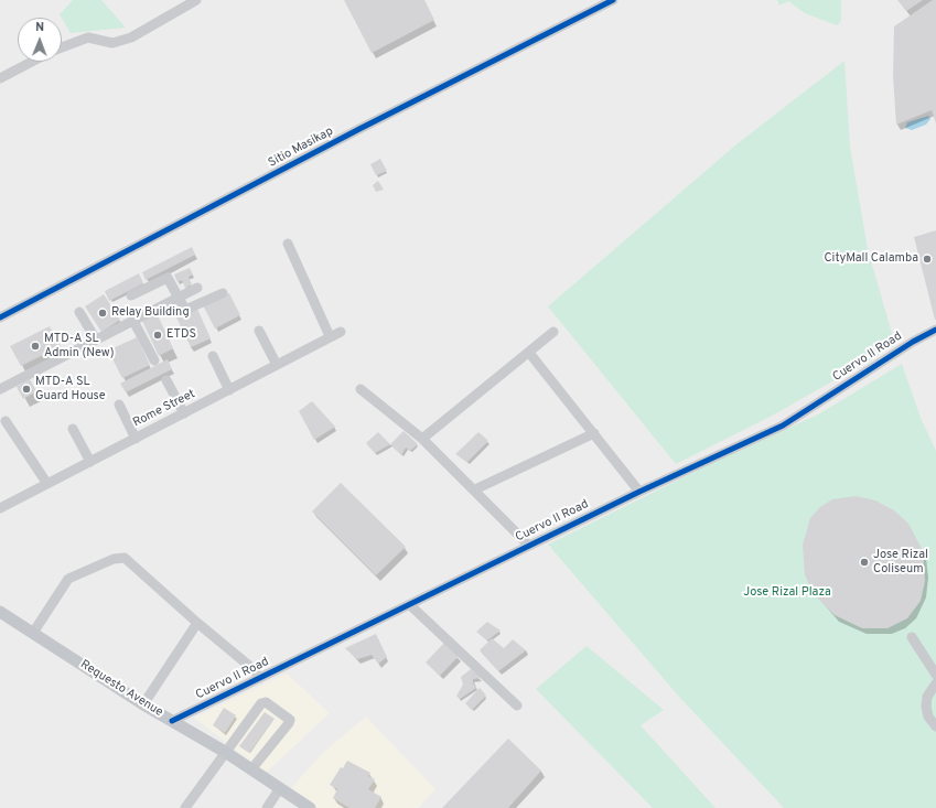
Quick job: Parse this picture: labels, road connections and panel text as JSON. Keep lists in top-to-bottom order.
{
  "streets": {
    "main road": ["Requesto Avenue"],
    "street": ["Sitio Masikap", "Cuervo II Road", "Rome Street"]
  },
  "crossings": [
    ["Cuervo II Road", "Requesto Avenue"]
  ],
  "parks": ["Jose Rizal Plaza"],
  "places": [
    "CityMall Calamba",
    "Relay Building",
    "ETDS",
    "MTD-A SL Admin (New)",
    "MTD-A SL Guard House",
    "Jose Rizal Coliseum"
  ],
  "north": "top"
}
